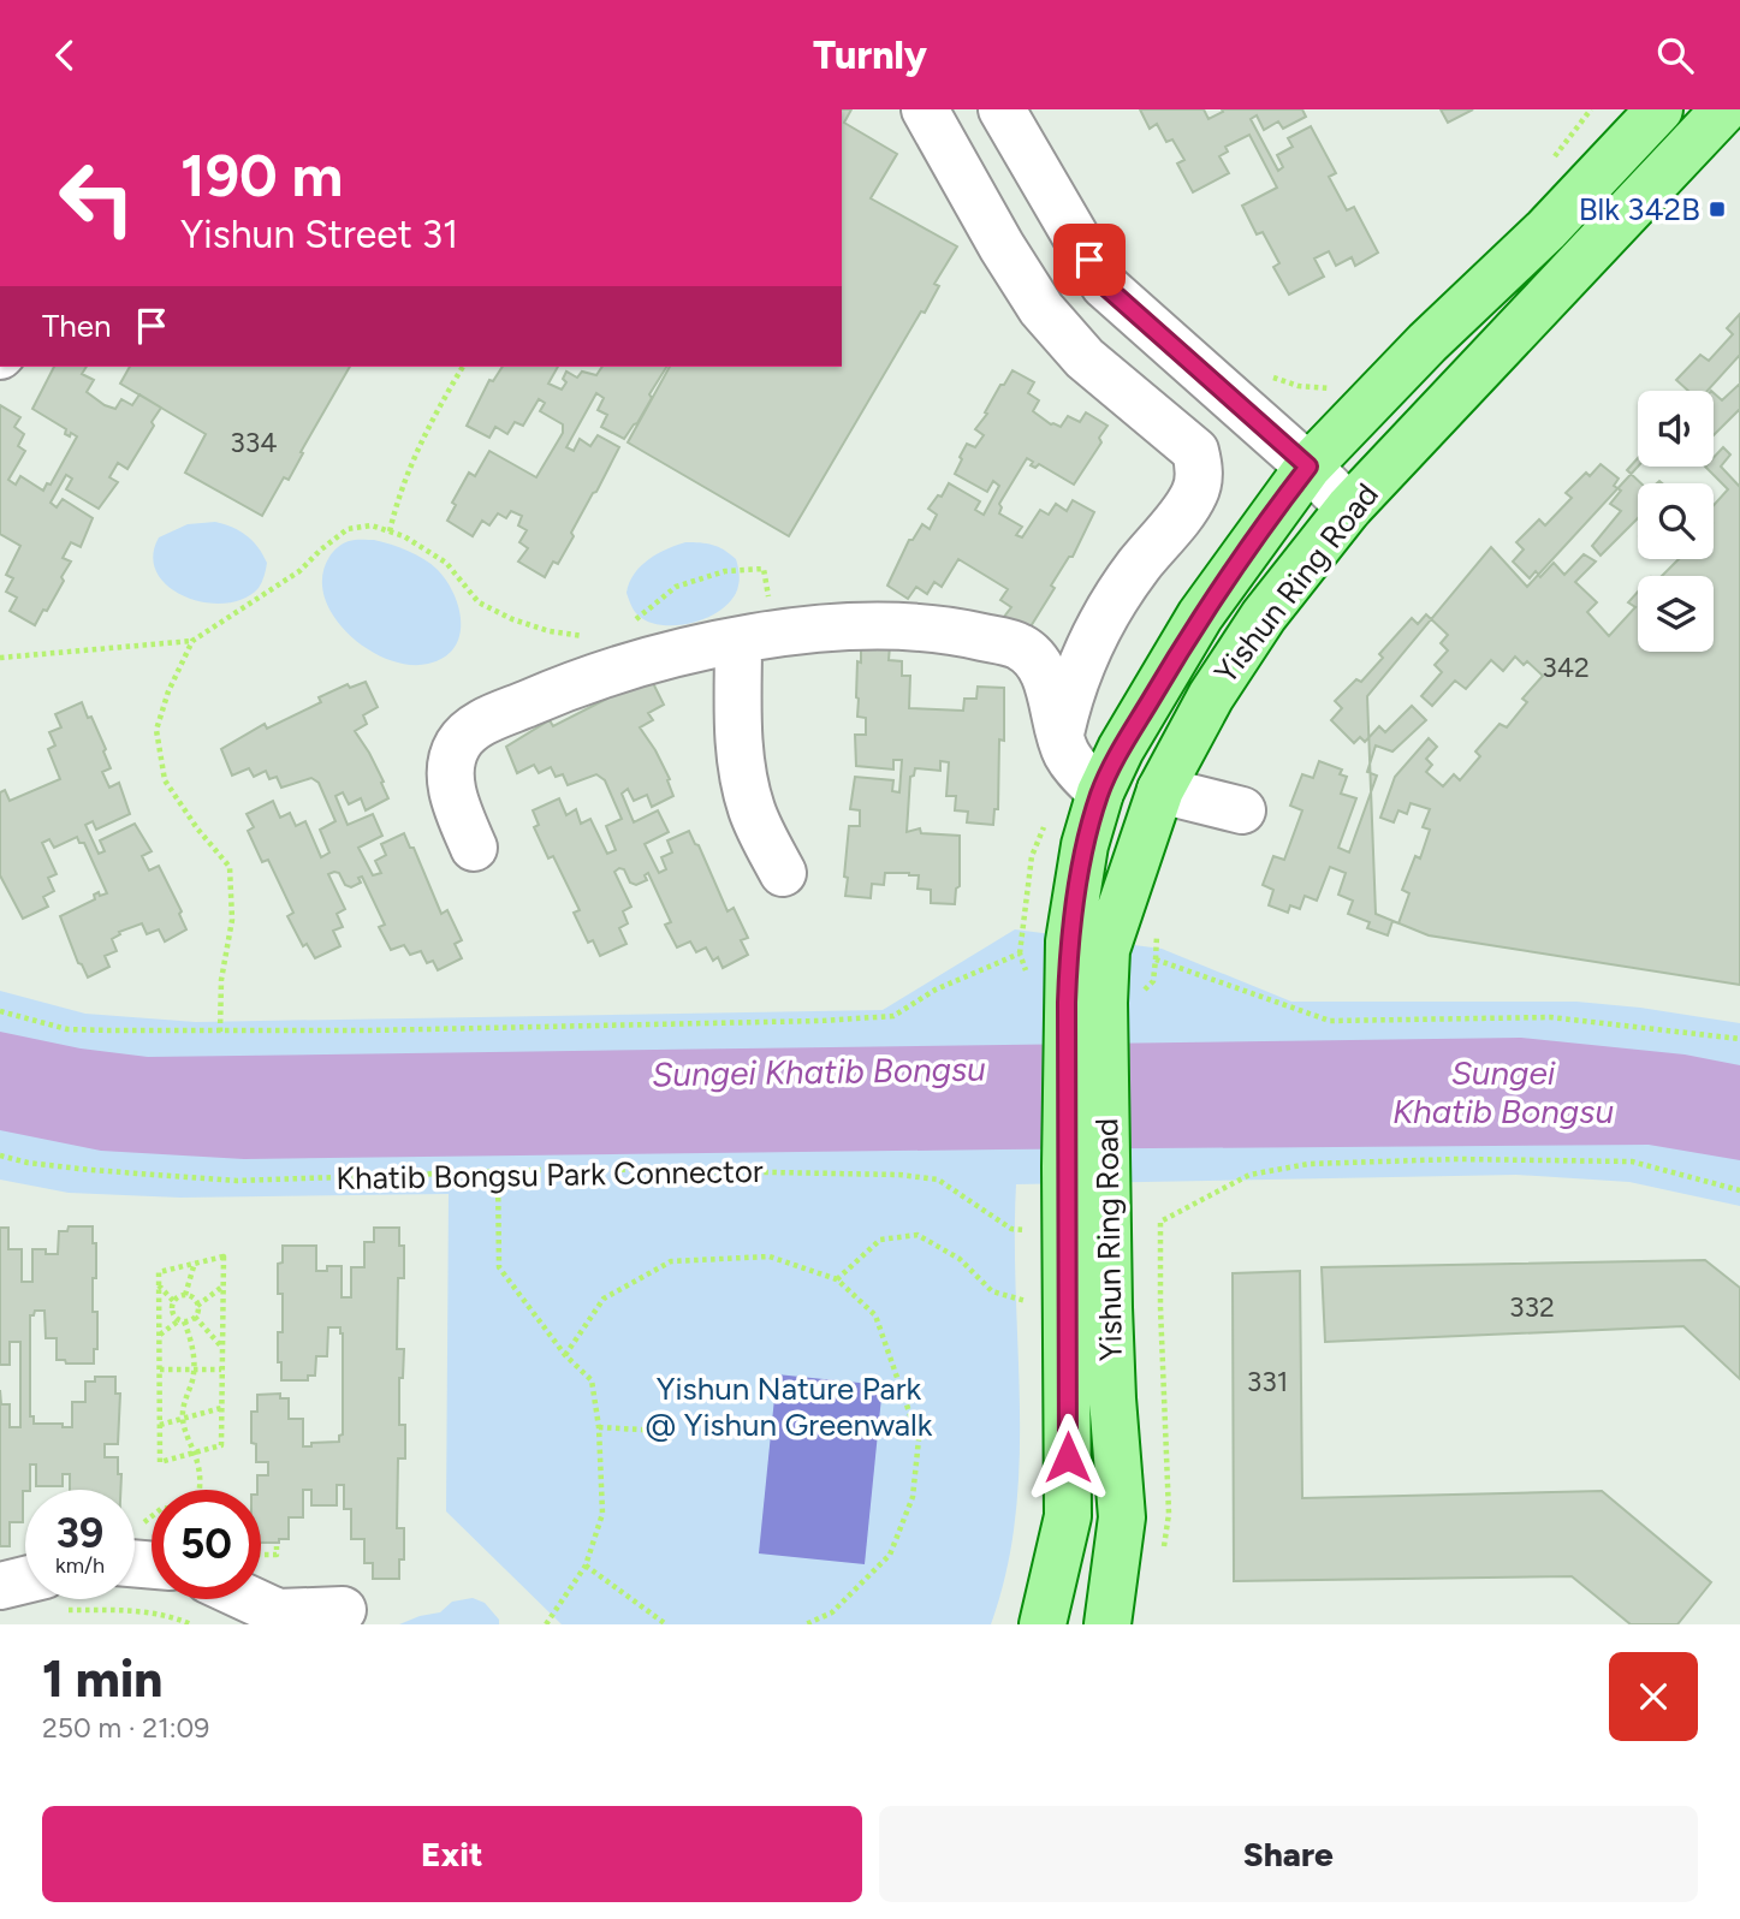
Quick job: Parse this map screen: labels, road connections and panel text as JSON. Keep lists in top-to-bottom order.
{
  "streets": {
    "main road": ["Yishun Ring Road"],
    "path": ["Khatib Bongsu Park Connector"]
  },
  "water": ["Sungei Khatib Bongsu"],
  "parks": ["Yishun Nature Park @ Yishun Greenwalk"],
  "places": {
    "transit": ["Blk 342B"]
  },
  "house_numbers": [
    "334",
    "342",
    "332",
    "331"
  ],
  "page": {
    "header": "Turnly",
    "turn": ["190 m", "Yishun Street 31"],
    "then": "Then",
    "speed": "39 km/h",
    "limit": "50",
    "heading": ["1 min", "250 m · 21:09"],
    "buttons": ["Exit", "Share"]
  }
}
